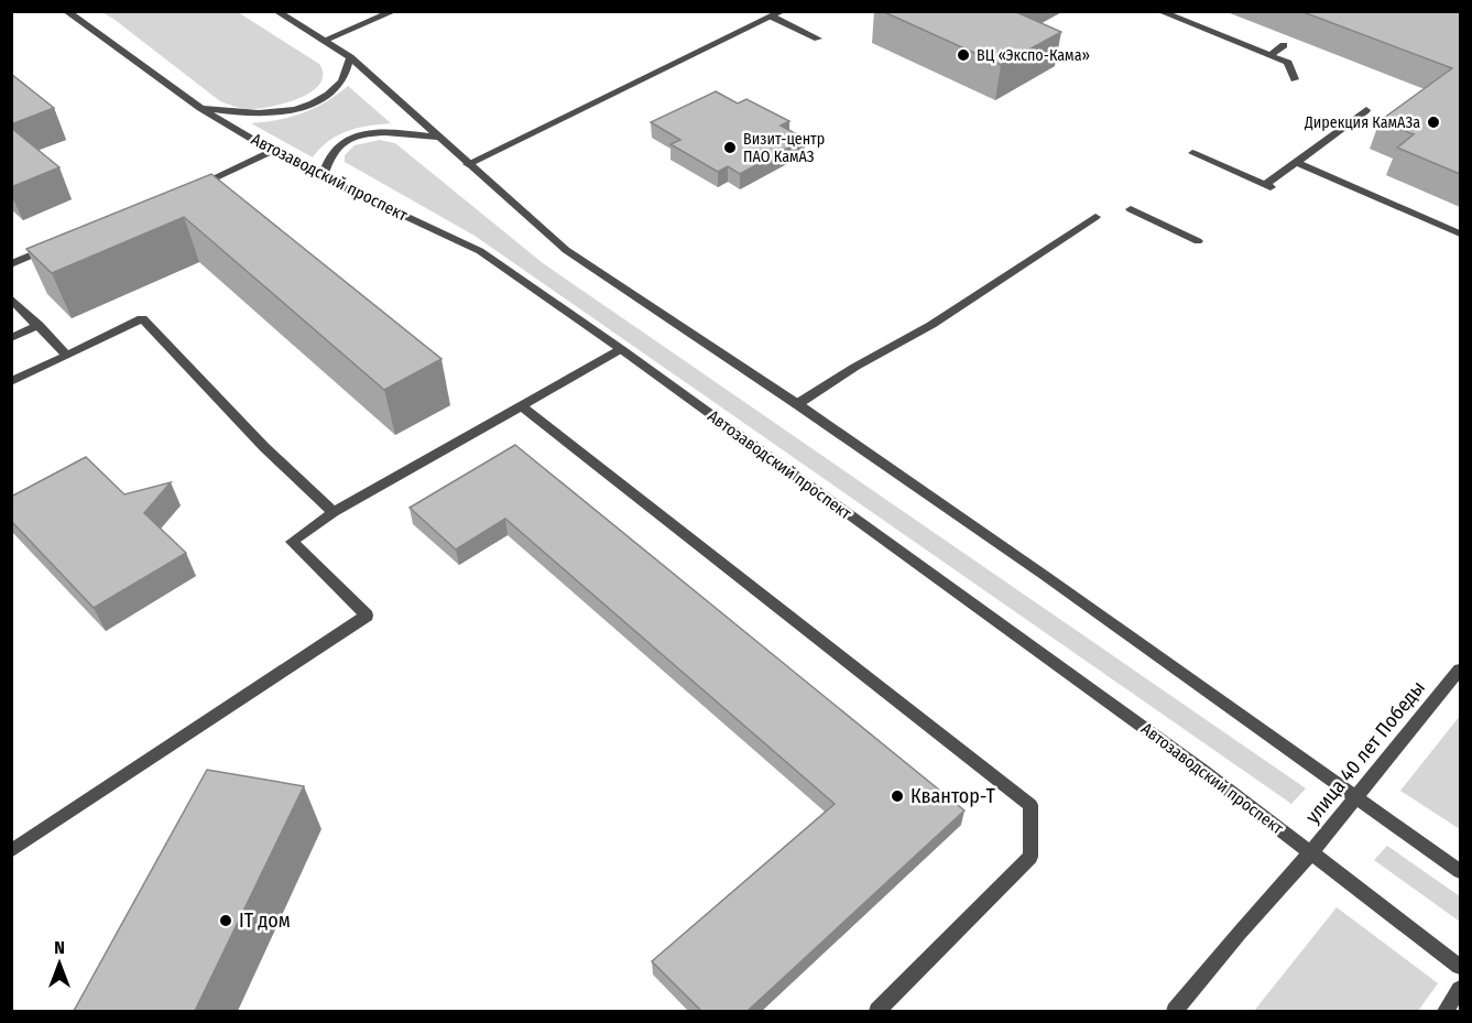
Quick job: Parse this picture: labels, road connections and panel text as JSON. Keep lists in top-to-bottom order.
{
  "streets": {
    "street": ["Автозаводский проспект", "улица 40 лет Победы"]
  },
  "crossings": [
    ["Автозаводский проспект", "улица 40 лет Победы"]
  ],
  "places": [
    "ВЦ «Экспо-Кама»",
    "Дирекция КамАЗа",
    "Визит-центр ПАО КамАЗ",
    "Квантор-Т",
    "IT дом"
  ],
  "north": "top"
}
